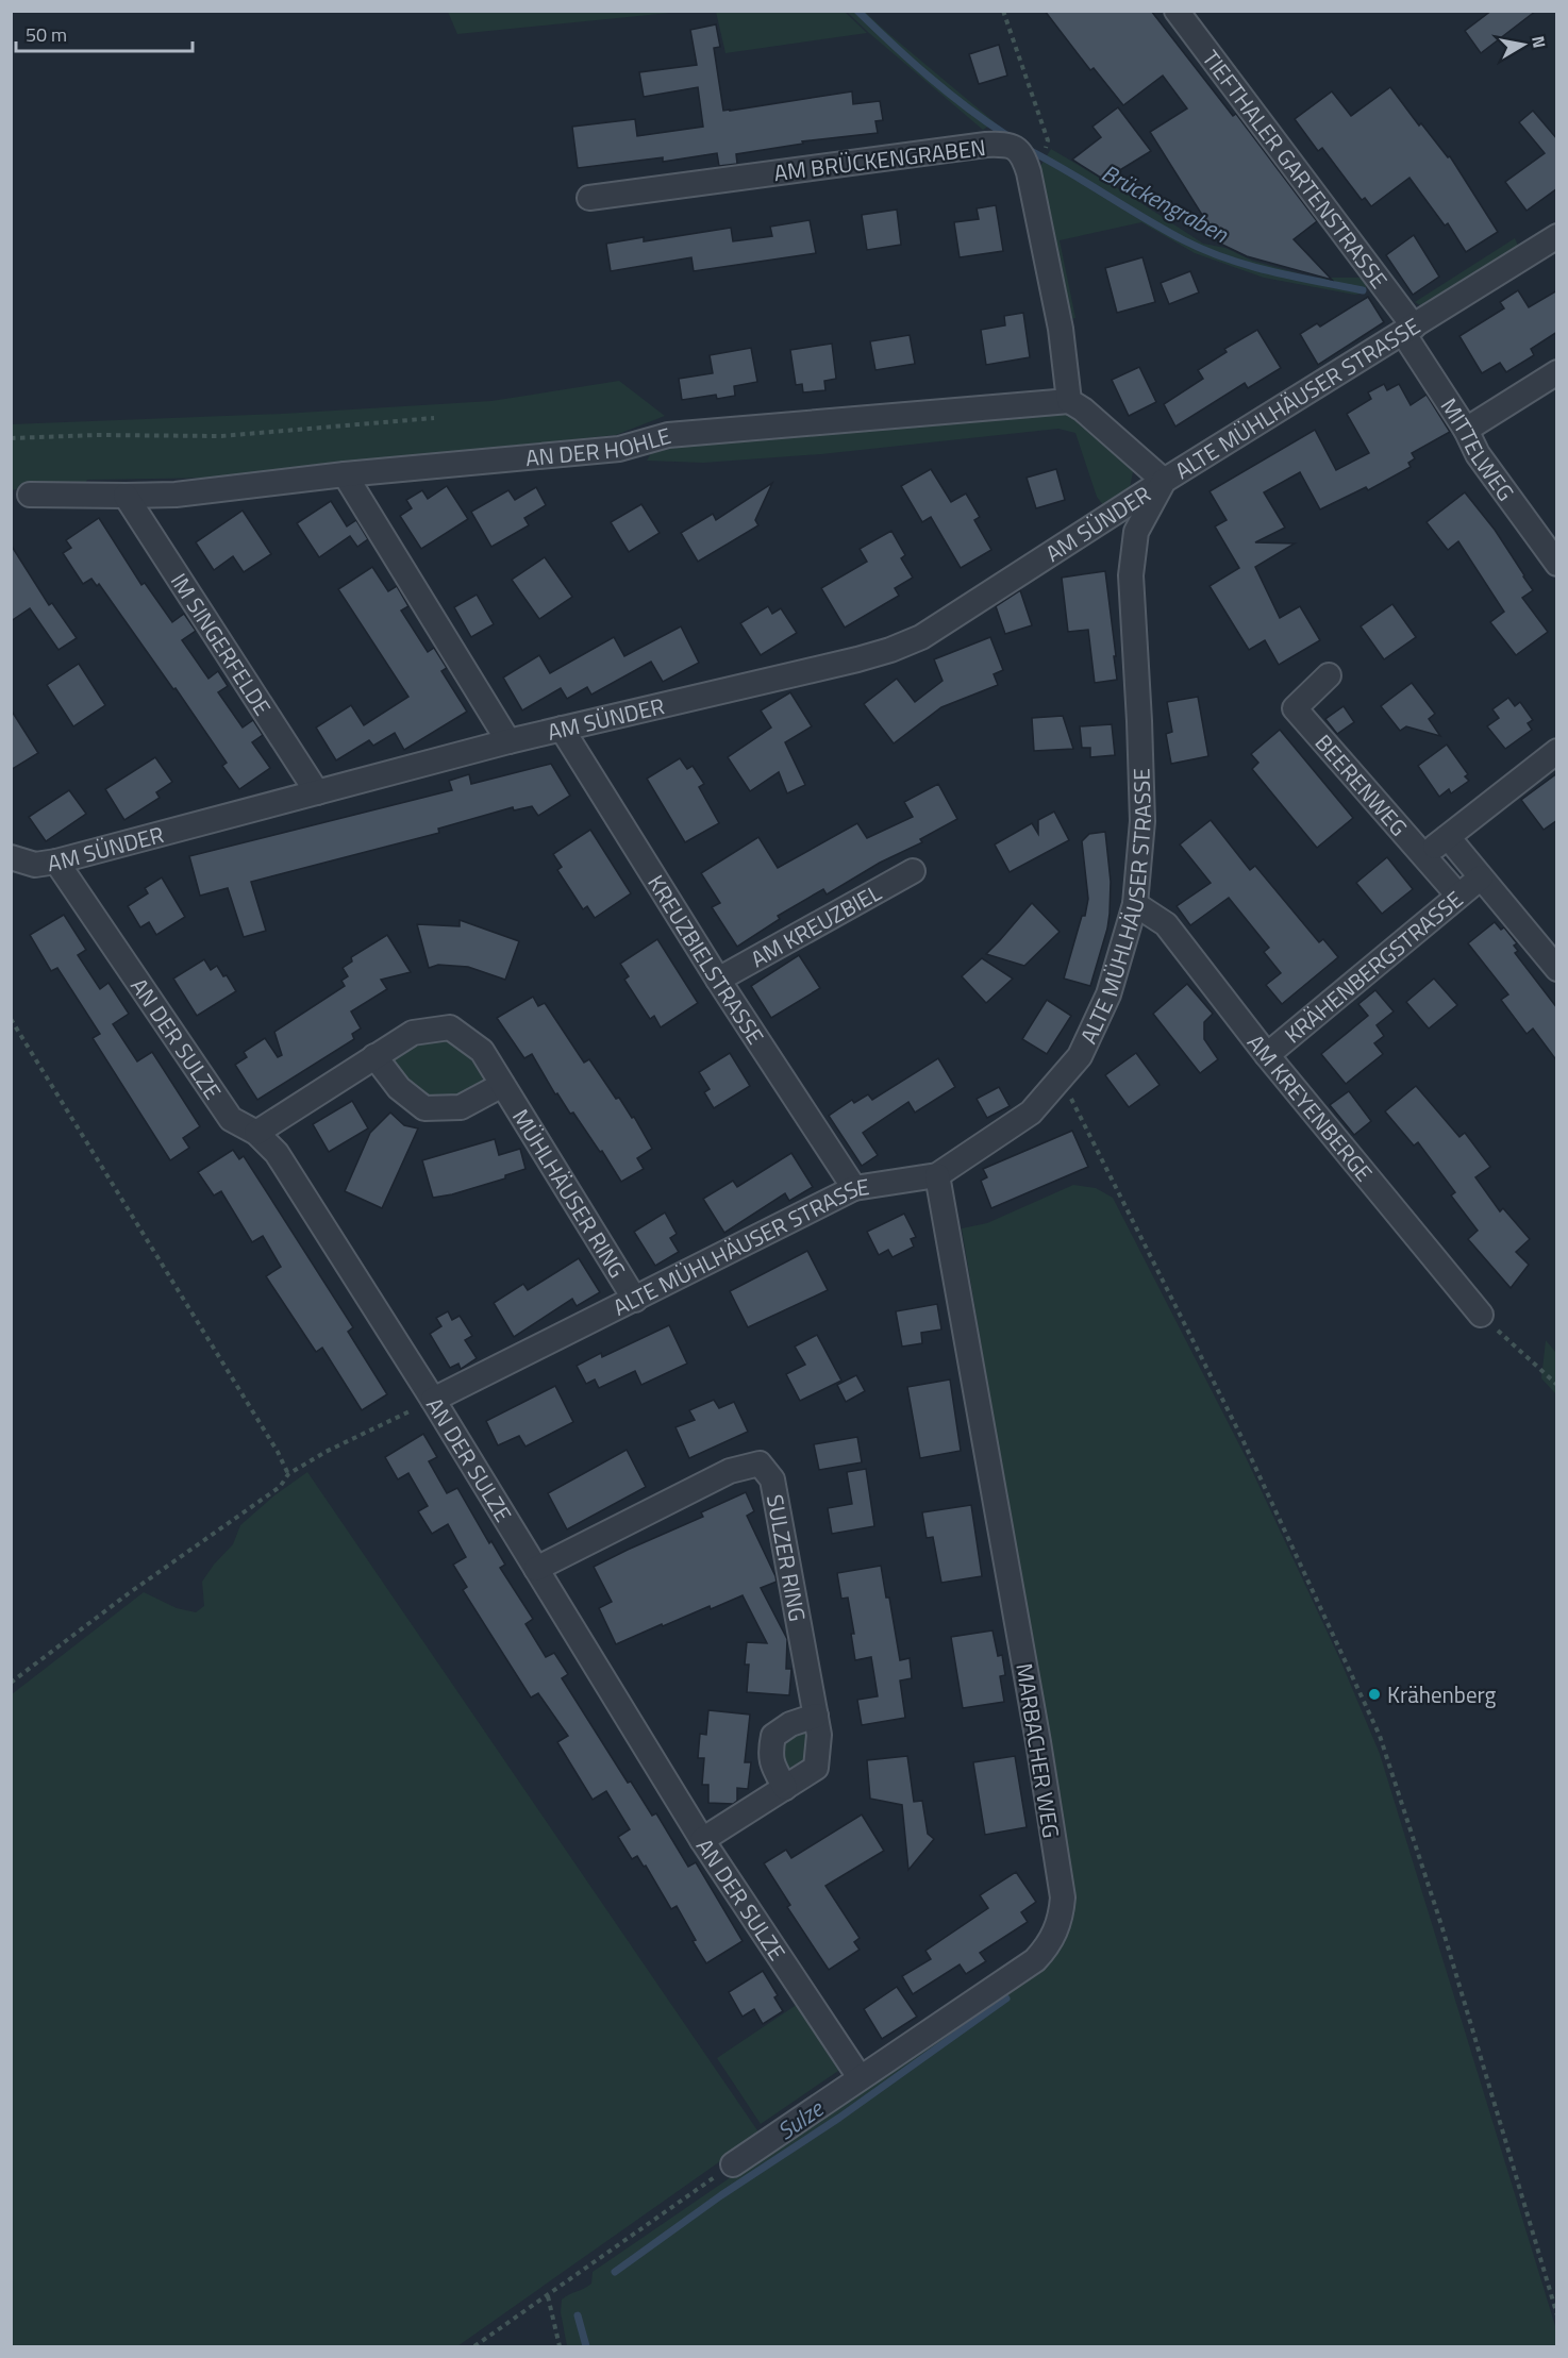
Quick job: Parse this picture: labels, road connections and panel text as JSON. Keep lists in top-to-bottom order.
{
  "streets": {
    "street": [
      "AM BRÜCKENGRABEN",
      "TIEFTHALER GARTENSTRASSE",
      "ALTE MÜHLHÄUSER STRASSE",
      "AN DER HOHLE",
      "MITTELWEG",
      "AM SÜNDER",
      "IM SINGERFELDE",
      "BEERENWEG",
      "AM KREUZBIEL",
      "KREUZBIELSTRASSE",
      "KRÄHENBERGSTRASSE",
      "AN DER SULZE",
      "AM KREYENBERGE",
      "MÜHLHÄUSER RING",
      "SULZER RING",
      "MARBACHER WEG"
    ]
  },
  "crossings": [
    ["AM BRÜCKENGRABEN", "AN DER HOHLE"],
    ["TIEFTHALER GARTENSTRASSE", "ALTE MÜHLHÄUSER STRASSE"],
    ["TIEFTHALER GARTENSTRASSE", "MITTELWEG"],
    ["ALTE MÜHLHÄUSER STRASSE", "MITTELWEG"],
    ["ALTE MÜHLHÄUSER STRASSE", "AM SÜNDER"],
    ["ALTE MÜHLHÄUSER STRASSE", "KREUZBIELSTRASSE"],
    ["ALTE MÜHLHÄUSER STRASSE", "AN DER SULZE"],
    ["ALTE MÜHLHÄUSER STRASSE", "AM KREYENBERGE"],
    ["ALTE MÜHLHÄUSER STRASSE", "MÜHLHÄUSER RING"],
    ["ALTE MÜHLHÄUSER STRASSE", "MARBACHER WEG"],
    ["AN DER HOHLE", "IM SINGERFELDE"],
    ["AM SÜNDER", "IM SINGERFELDE"],
    ["AM SÜNDER", "KREUZBIELSTRASSE"],
    ["AM SÜNDER", "AN DER SULZE"],
    ["BEERENWEG", "KRÄHENBERGSTRASSE"],
    ["AM KREUZBIEL", "KREUZBIELSTRASSE"],
    ["KRÄHENBERGSTRASSE", "AM KREYENBERGE"],
    ["AN DER SULZE", "MÜHLHÄUSER RING"],
    ["AN DER SULZE", "SULZER RING"],
    ["AN DER SULZE", "MARBACHER WEG"]
  ],
  "water": ["Brückengraben", "Sulze"],
  "places": ["Krähenberg"],
  "scale_bar": "50 m",
  "north": "right"
}
